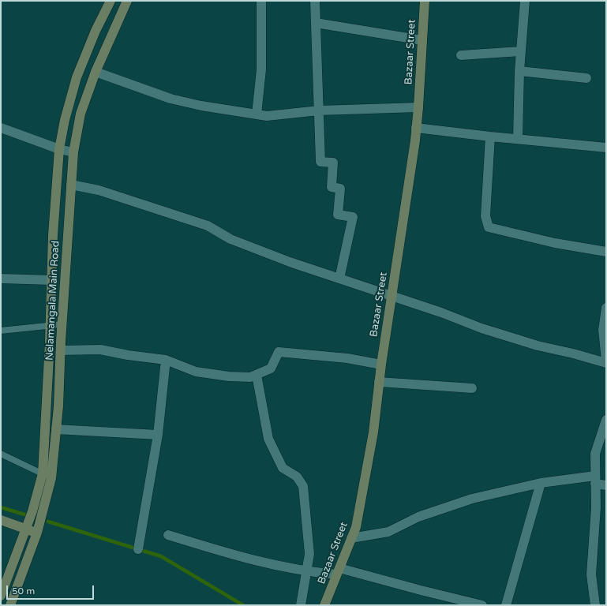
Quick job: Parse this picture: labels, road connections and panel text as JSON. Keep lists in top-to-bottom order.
{
  "streets": {
    "main road": ["Bazaar Street", "Nelamangala Main Road"]
  },
  "scale_bar": "50 m"
}
